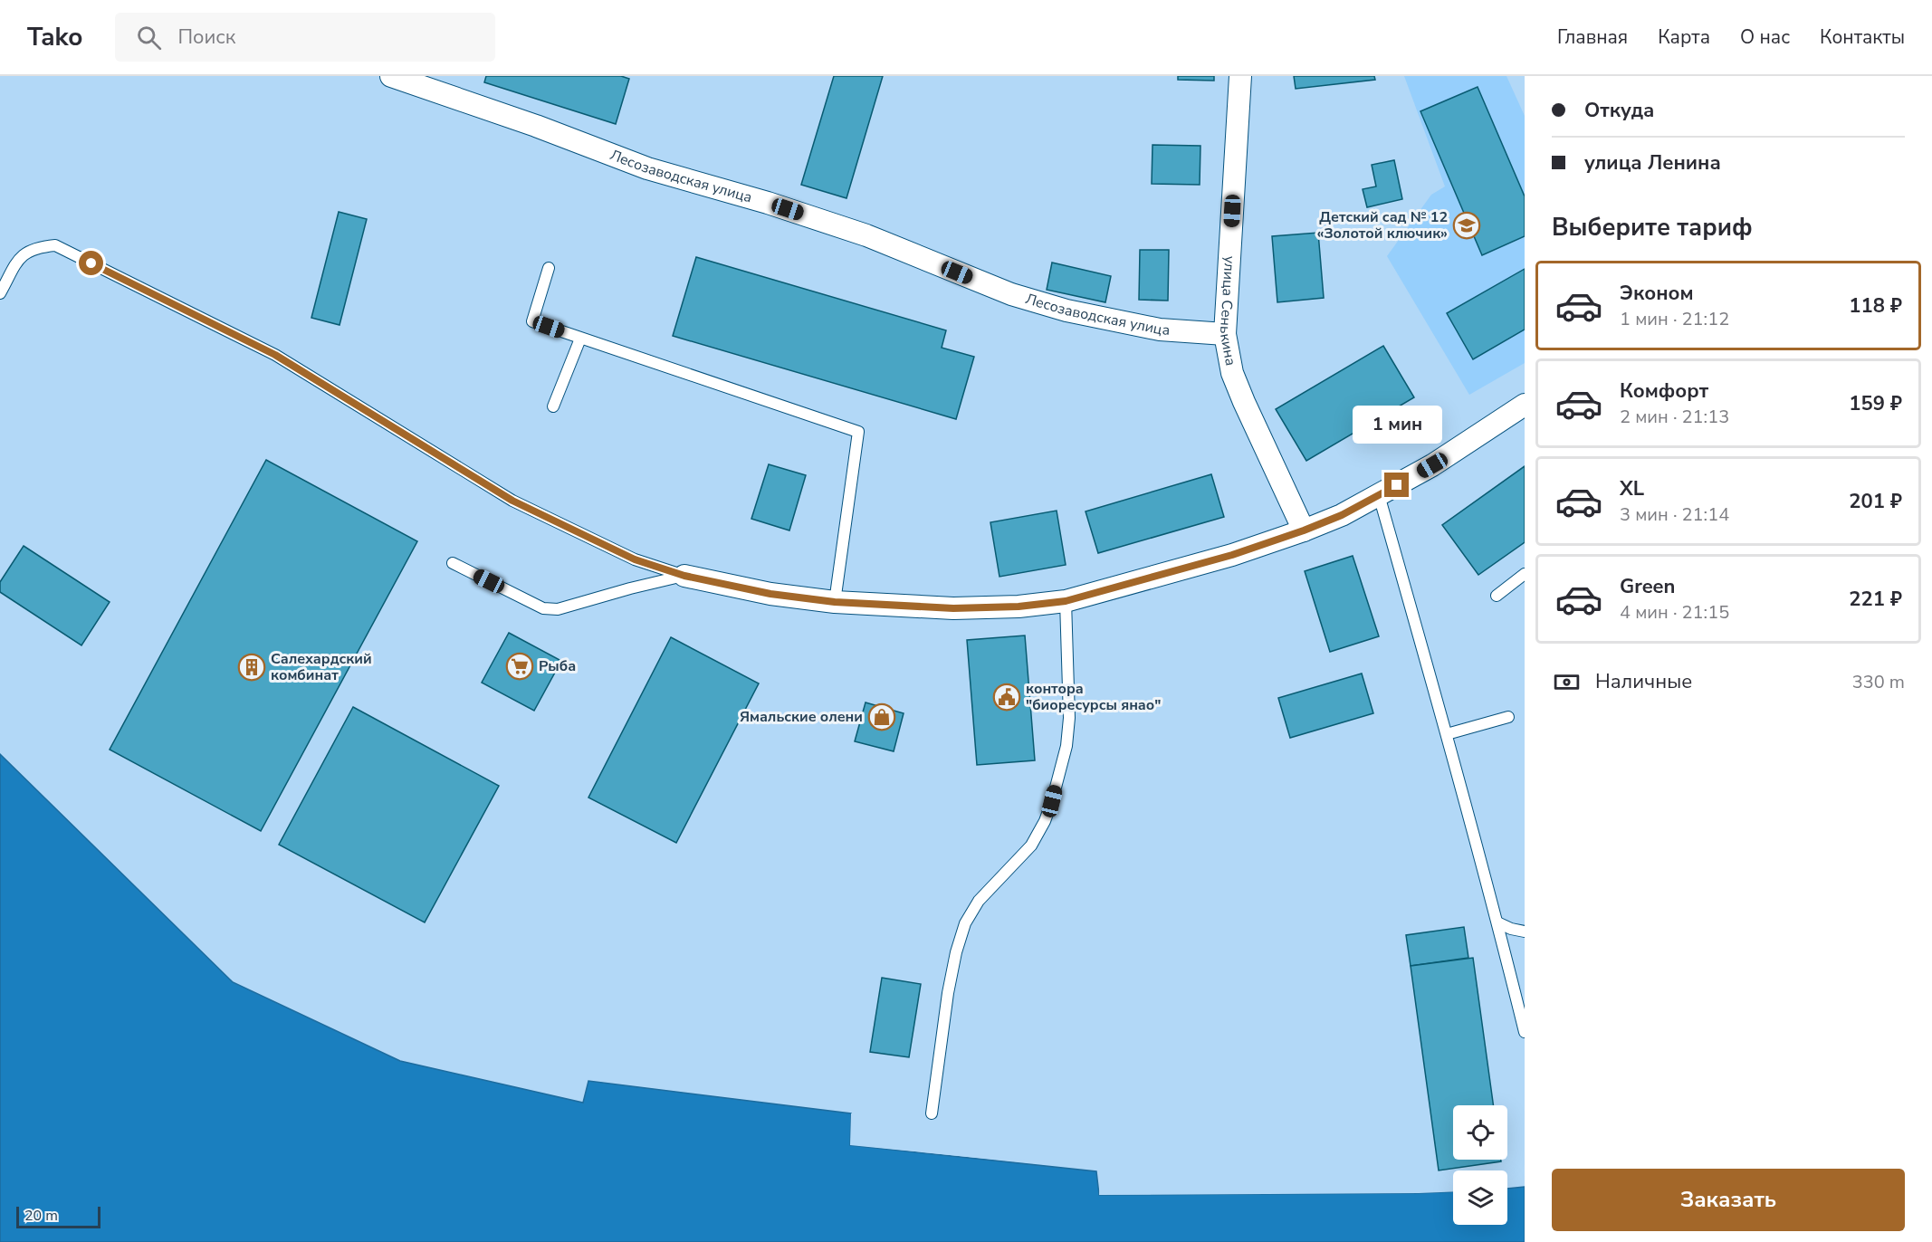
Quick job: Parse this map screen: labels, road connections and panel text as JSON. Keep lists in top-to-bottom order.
{
  "streets": {
    "street": ["Лесозаводская улица", "улица Сенькина"]
  },
  "crossings": [
    ["Лесозаводская улица", "улица Сенькина"]
  ],
  "places": {
    "school or university": ["Детский сад № 12 «Золотой ключик»"],
    "supermarket": ["Рыба"],
    "building": ["Салехардский комбинат"],
    "public building": ["контора \"биоресурсы янао\""],
    "shop": ["Ямальские олени"]
  },
  "scale_bar": "20 m",
  "page": {
    "header": "Tako",
    "search": "Поиск",
    "nav": [
      "Главная",
      "Карта",
      "О нас",
      "Контакты"
    ],
    "banner": ["Откуда", "улица Ленина"],
    "heading": "Выберите тариф",
    "list": [
      {
        "name": "Эконом",
        "note": "1 мин · 21:12",
        "value": "118 ₽"
      },
      {
        "name": "Комфорт",
        "note": "2 мин · 21:13",
        "value": "159 ₽"
      },
      {
        "name": "XL",
        "note": "3 мин · 21:14",
        "value": "201 ₽"
      },
      {
        "name": "Green",
        "note": "4 мин · 21:15",
        "value": "221 ₽"
      }
    ],
    "bubble": "1 мин",
    "pay": ["Наличные", "330 m"],
    "buttons": "Заказать",
    "scale": "20 m"
  }
}
